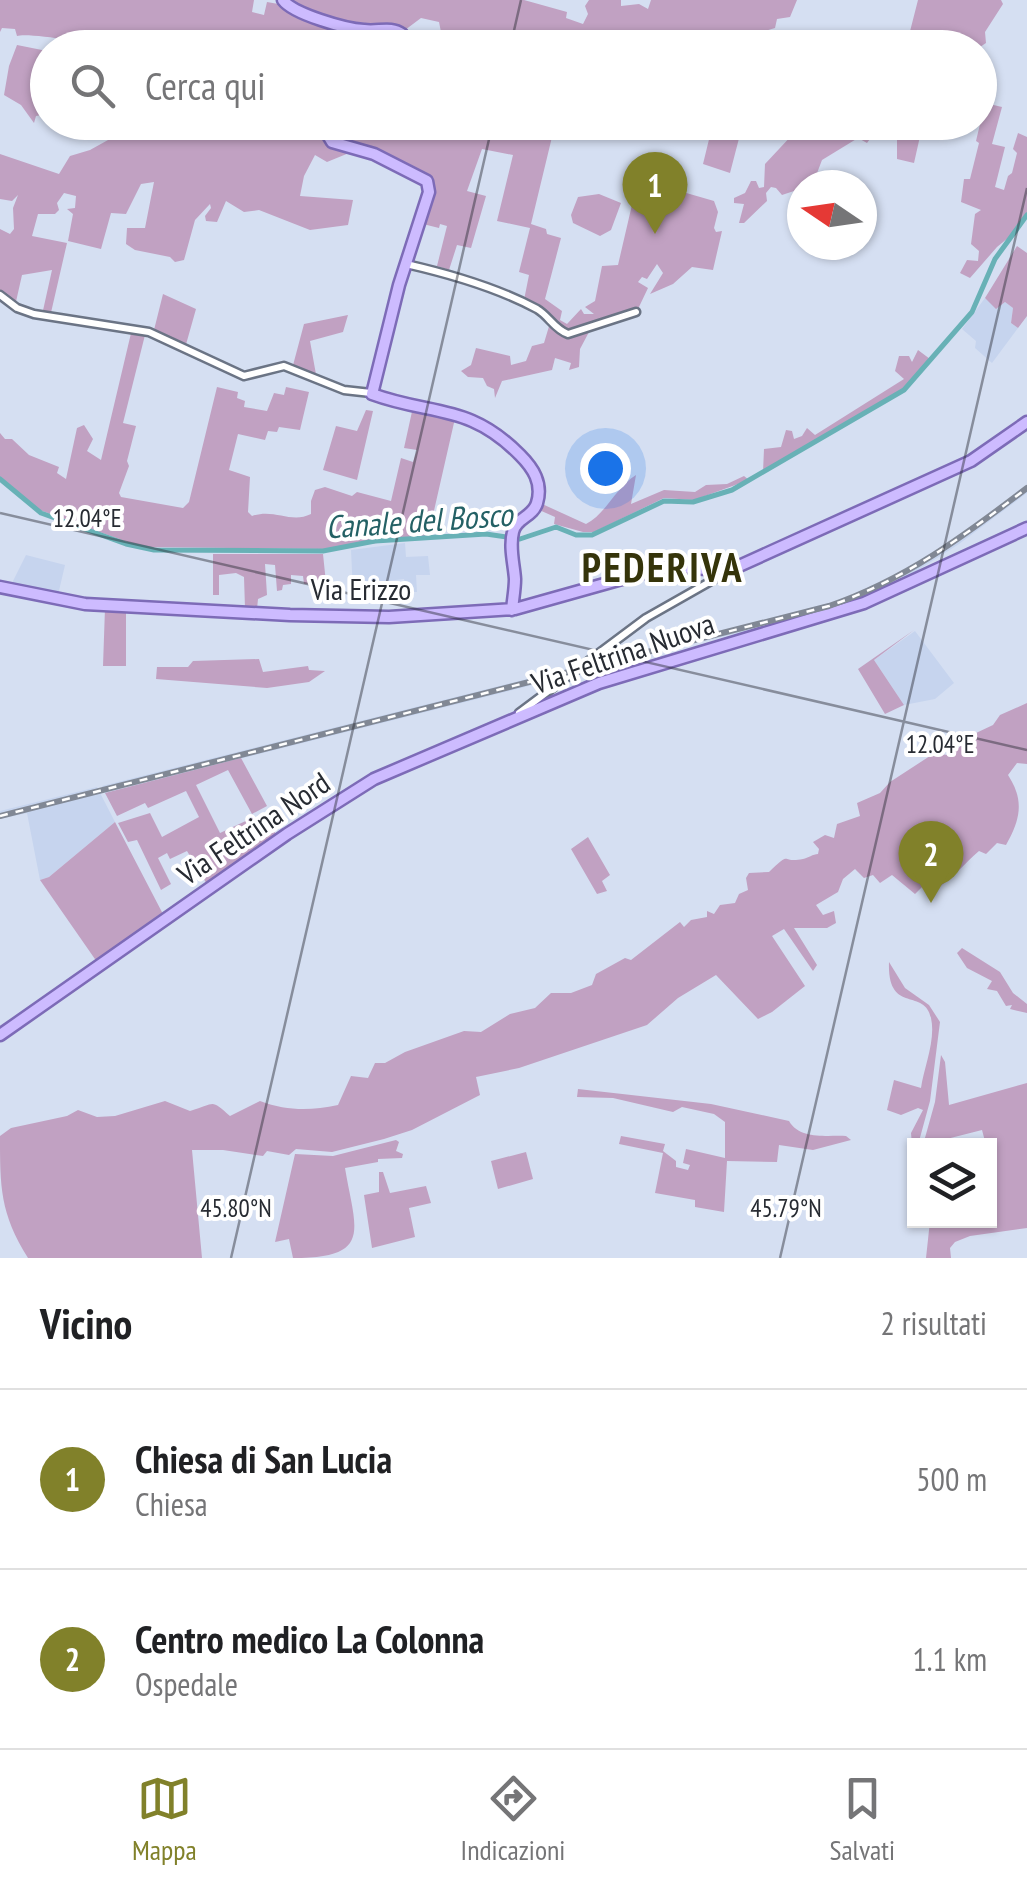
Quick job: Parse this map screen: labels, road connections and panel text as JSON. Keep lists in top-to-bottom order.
{
  "streets": {
    "main road": ["Via Erizzo", "Via Feltrina Nuova", "Via Feltrina Nord"]
  },
  "crossings": [
    ["Via Feltrina Nuova", "Via Feltrina Nord"]
  ],
  "districts": ["PEDERIVA"],
  "water": ["Canale del Bosco"],
  "north": "left",
  "page": {
    "search": "Cerca qui",
    "pins": ["1", "2"],
    "heading": ["Vicino", "2 risultati"],
    "list": [
      {
        "mark": "1",
        "name": "Chiesa di San Lucia",
        "note": "Chiesa",
        "value": "500 m"
      },
      {
        "mark": "2",
        "name": "Centro medico La Colonna",
        "note": "Ospedale",
        "value": "1.1 km"
      }
    ],
    "nav": ["Mappa", "Indicazioni", "Salvati"]
  },
  "coordinates": ["12.04°E", "45.80°N", "45.79°N"]
}
